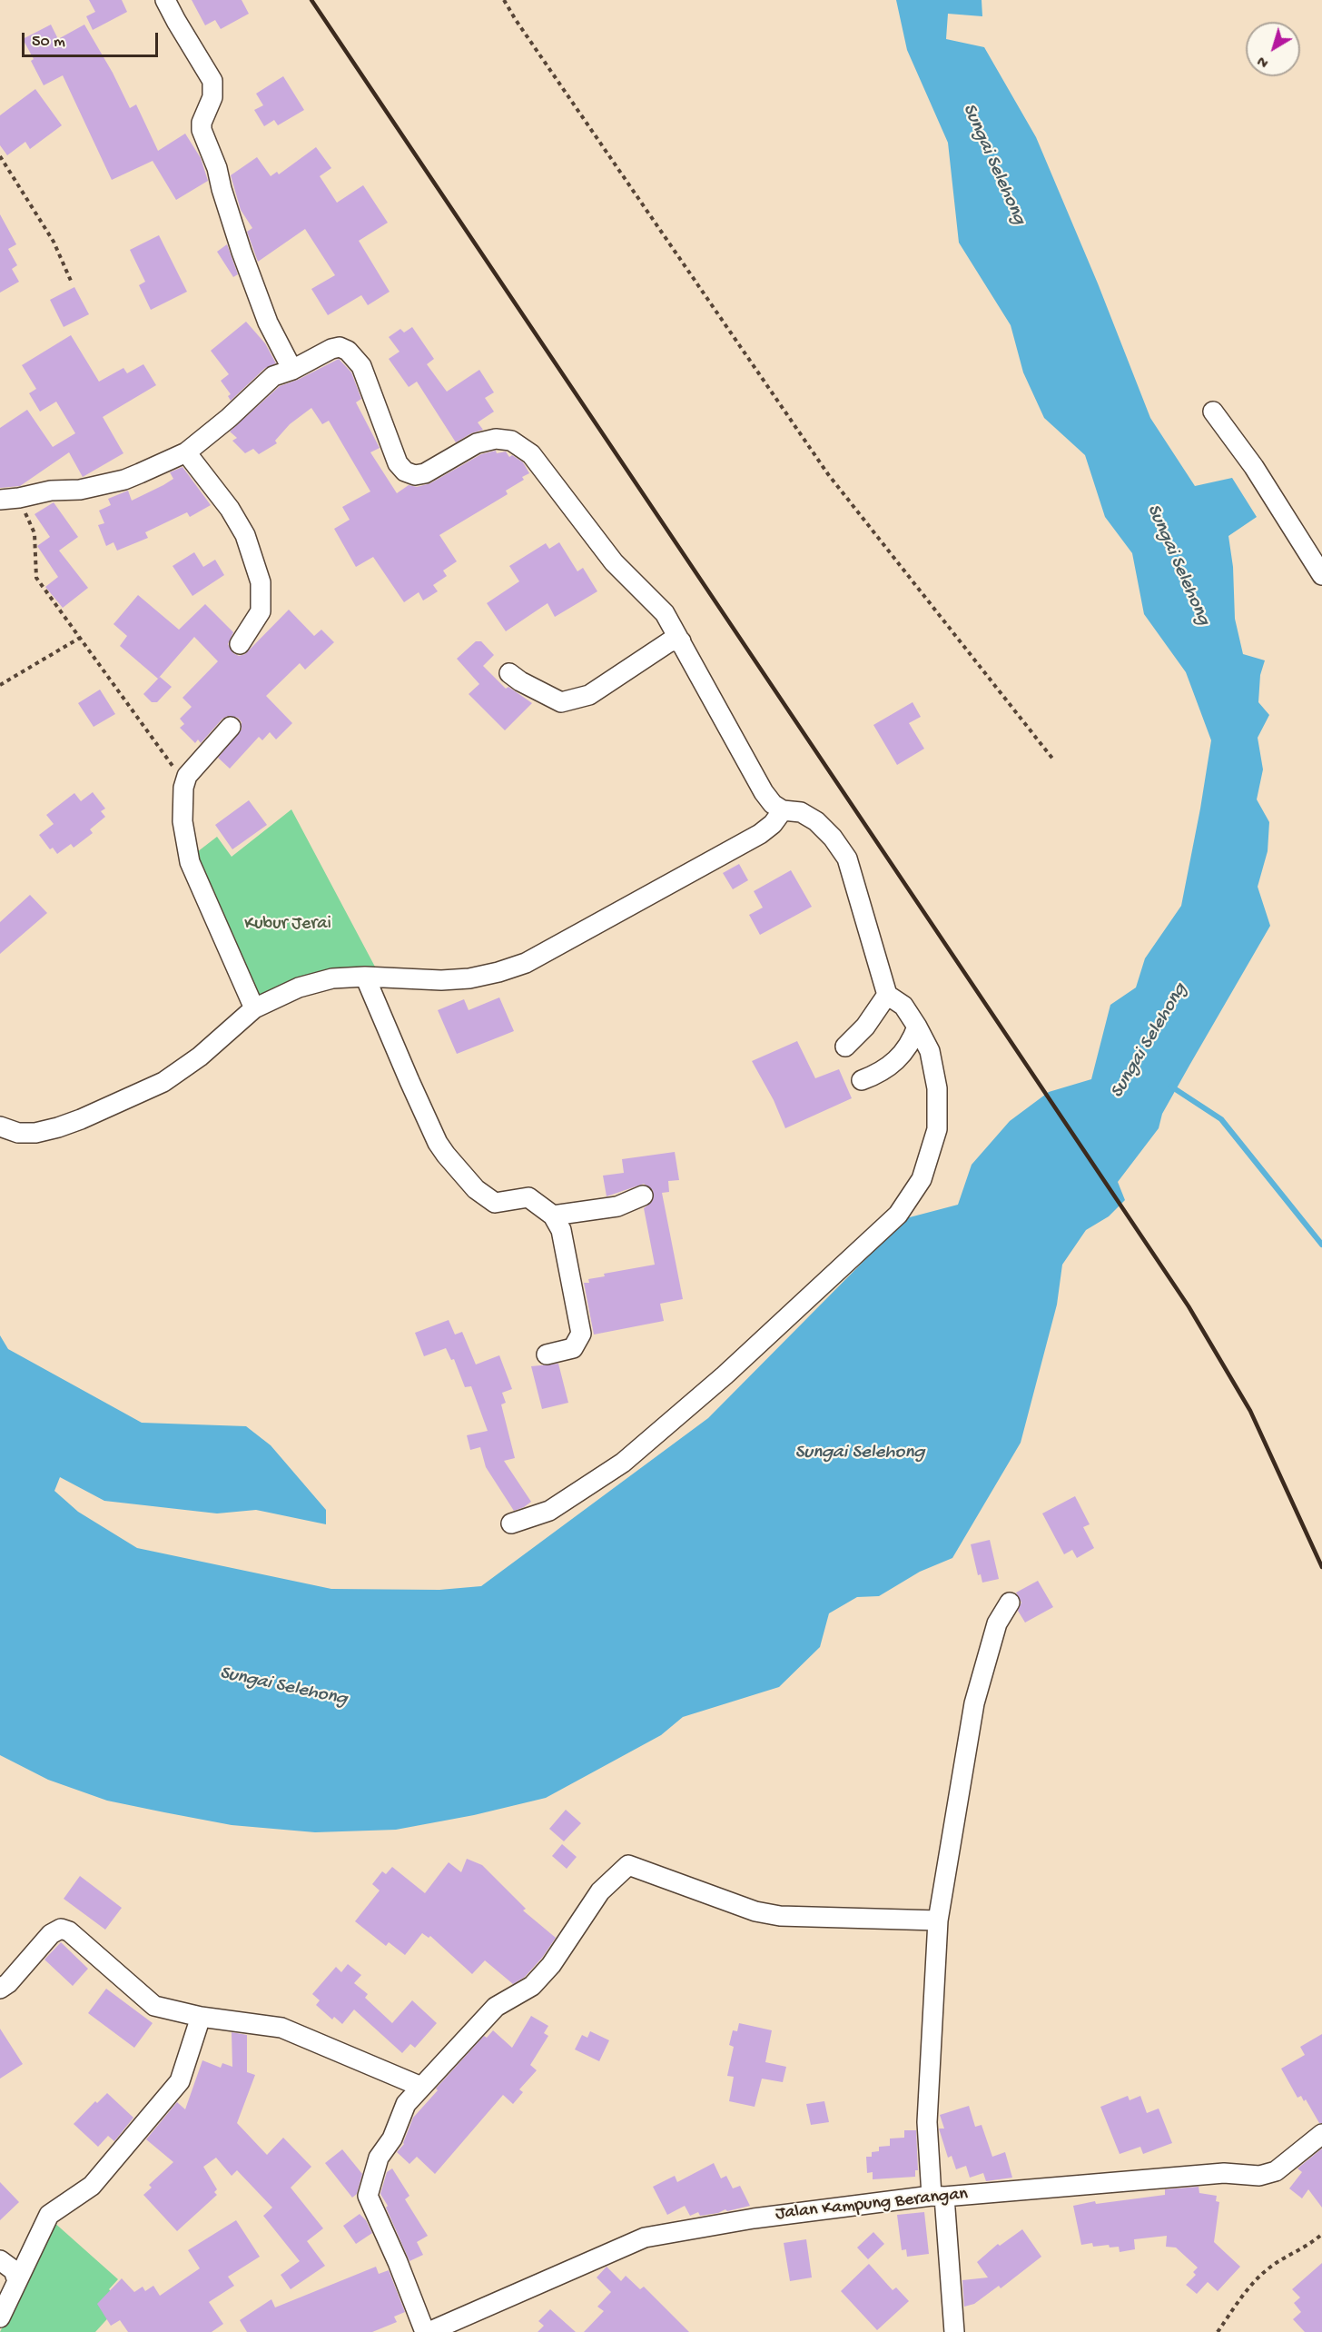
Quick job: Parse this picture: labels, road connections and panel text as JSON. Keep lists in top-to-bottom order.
{
  "streets": {
    "street": ["Jalan Kampung Berangan"]
  },
  "water": ["Sungai Selehong"],
  "parks": ["Kubur Jerai"],
  "scale_bar": "50 m",
  "north": "bottom left"
}
